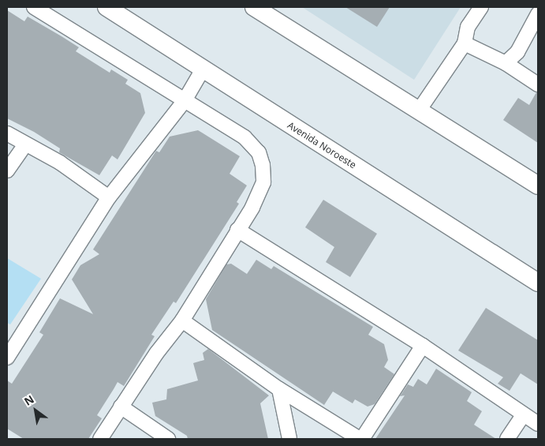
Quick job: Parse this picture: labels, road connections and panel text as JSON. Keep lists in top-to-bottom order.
{
  "streets": {
    "street": ["Avenida Noroeste"]
  },
  "north": "top left"
}
